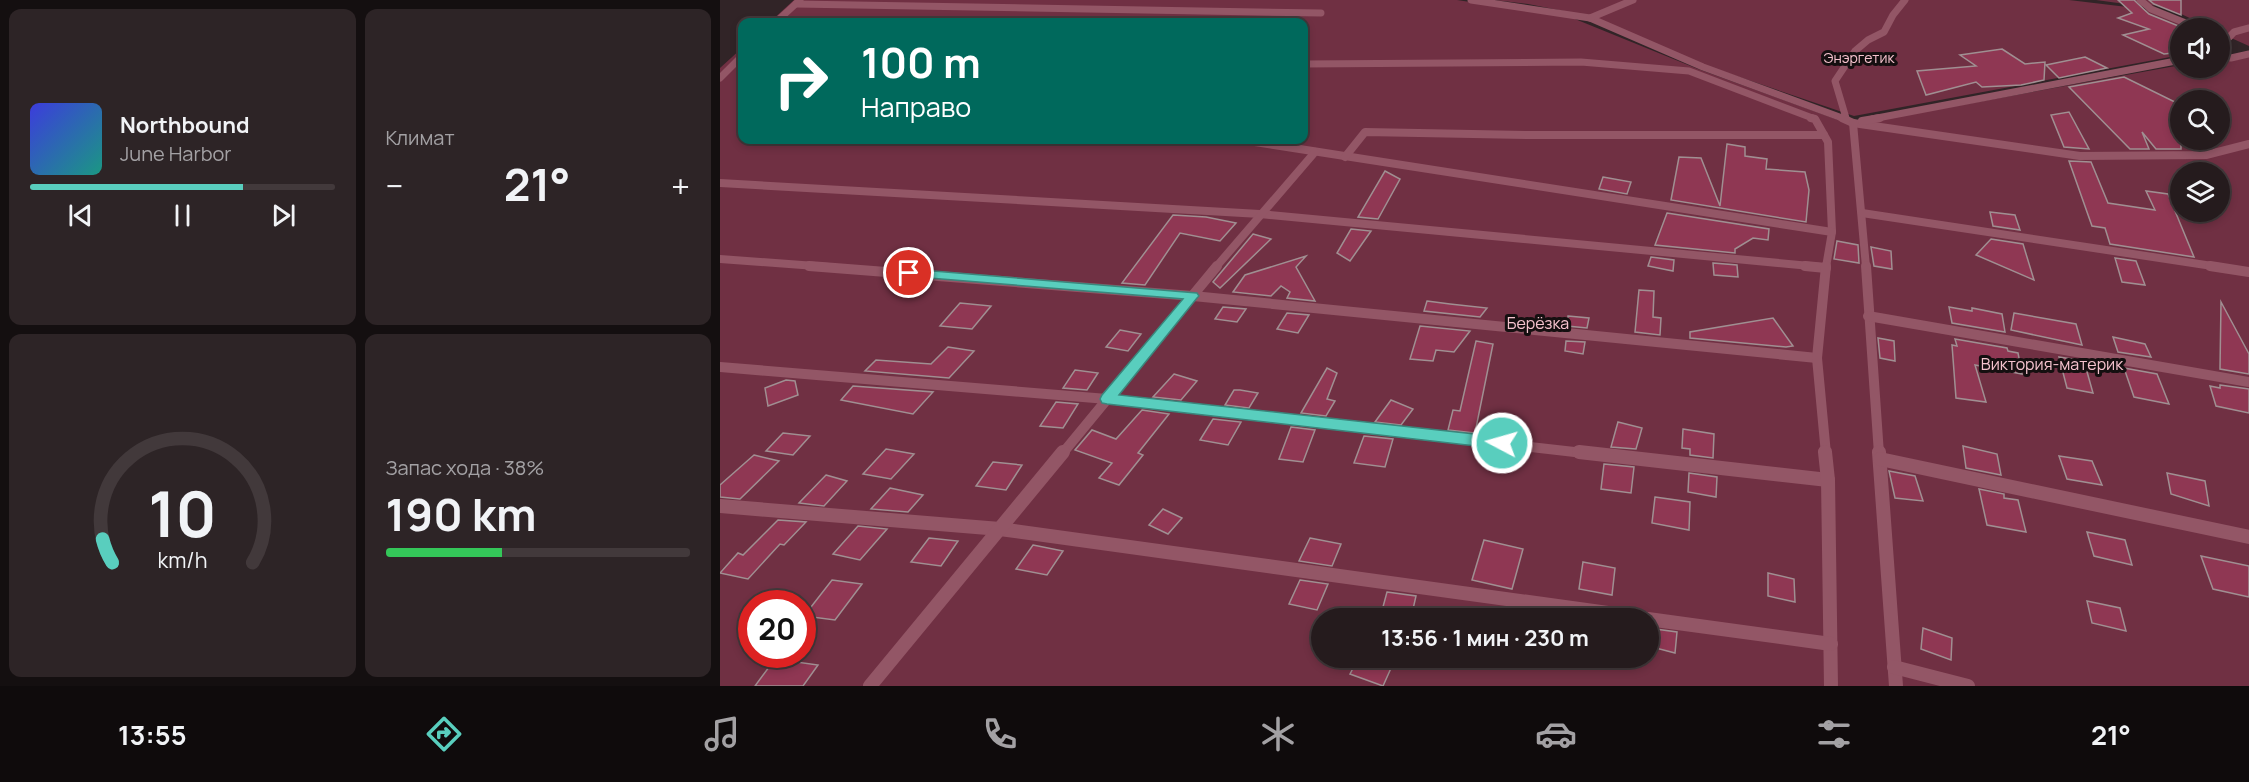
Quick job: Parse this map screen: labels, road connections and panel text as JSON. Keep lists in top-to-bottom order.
{
  "parks": ["Энэргетик", "Берёзка", "Виктория-материк"],
  "page": {
    "tile": [
      "Климат",
      ["Запас хода · 38%", "190 km"]
    ],
    "turn": ["100 m", "Направо"],
    "song": ["Northbound", "June Harbor"],
    "heat": ["−", "21°", "+"],
    "limit": "20",
    "trip": "13:56 · 1 мин · 230 m",
    "tabs": ["13:55", "21°"],
    "gauge": ["10", "km/h"]
  }
}
